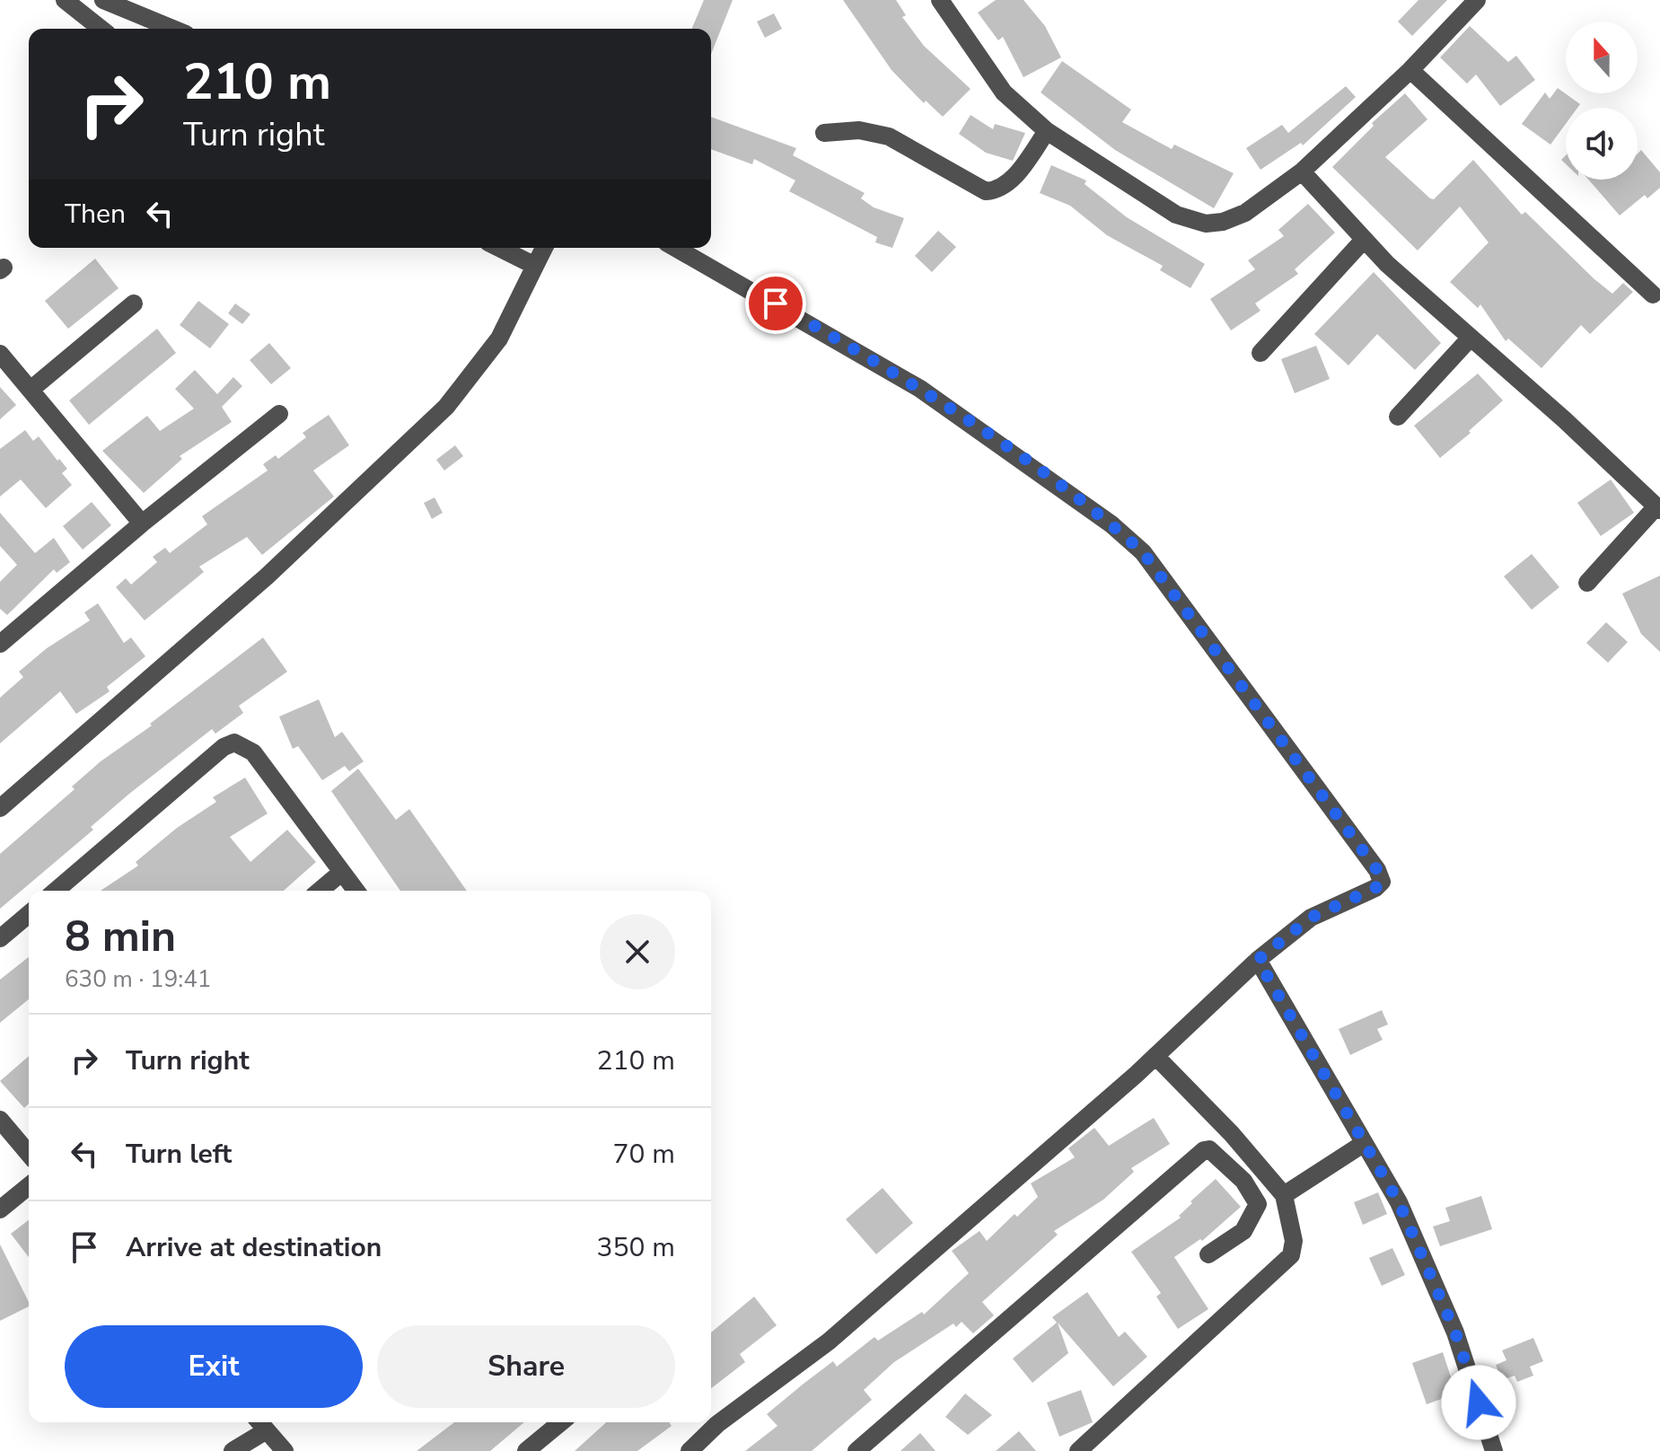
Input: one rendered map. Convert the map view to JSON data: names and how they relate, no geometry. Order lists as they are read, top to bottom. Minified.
{"north":"top","page":{"turn":["210 m","Turn right"],"then":"Then","heading":["8 min","630 m · 19:41"],"list":[{"name":"Turn right","value":"210 m"},{"name":"Turn left","value":"70 m"},{"name":"Arrive at destination","value":"350 m"}],"buttons":["Exit","Share"]}}
